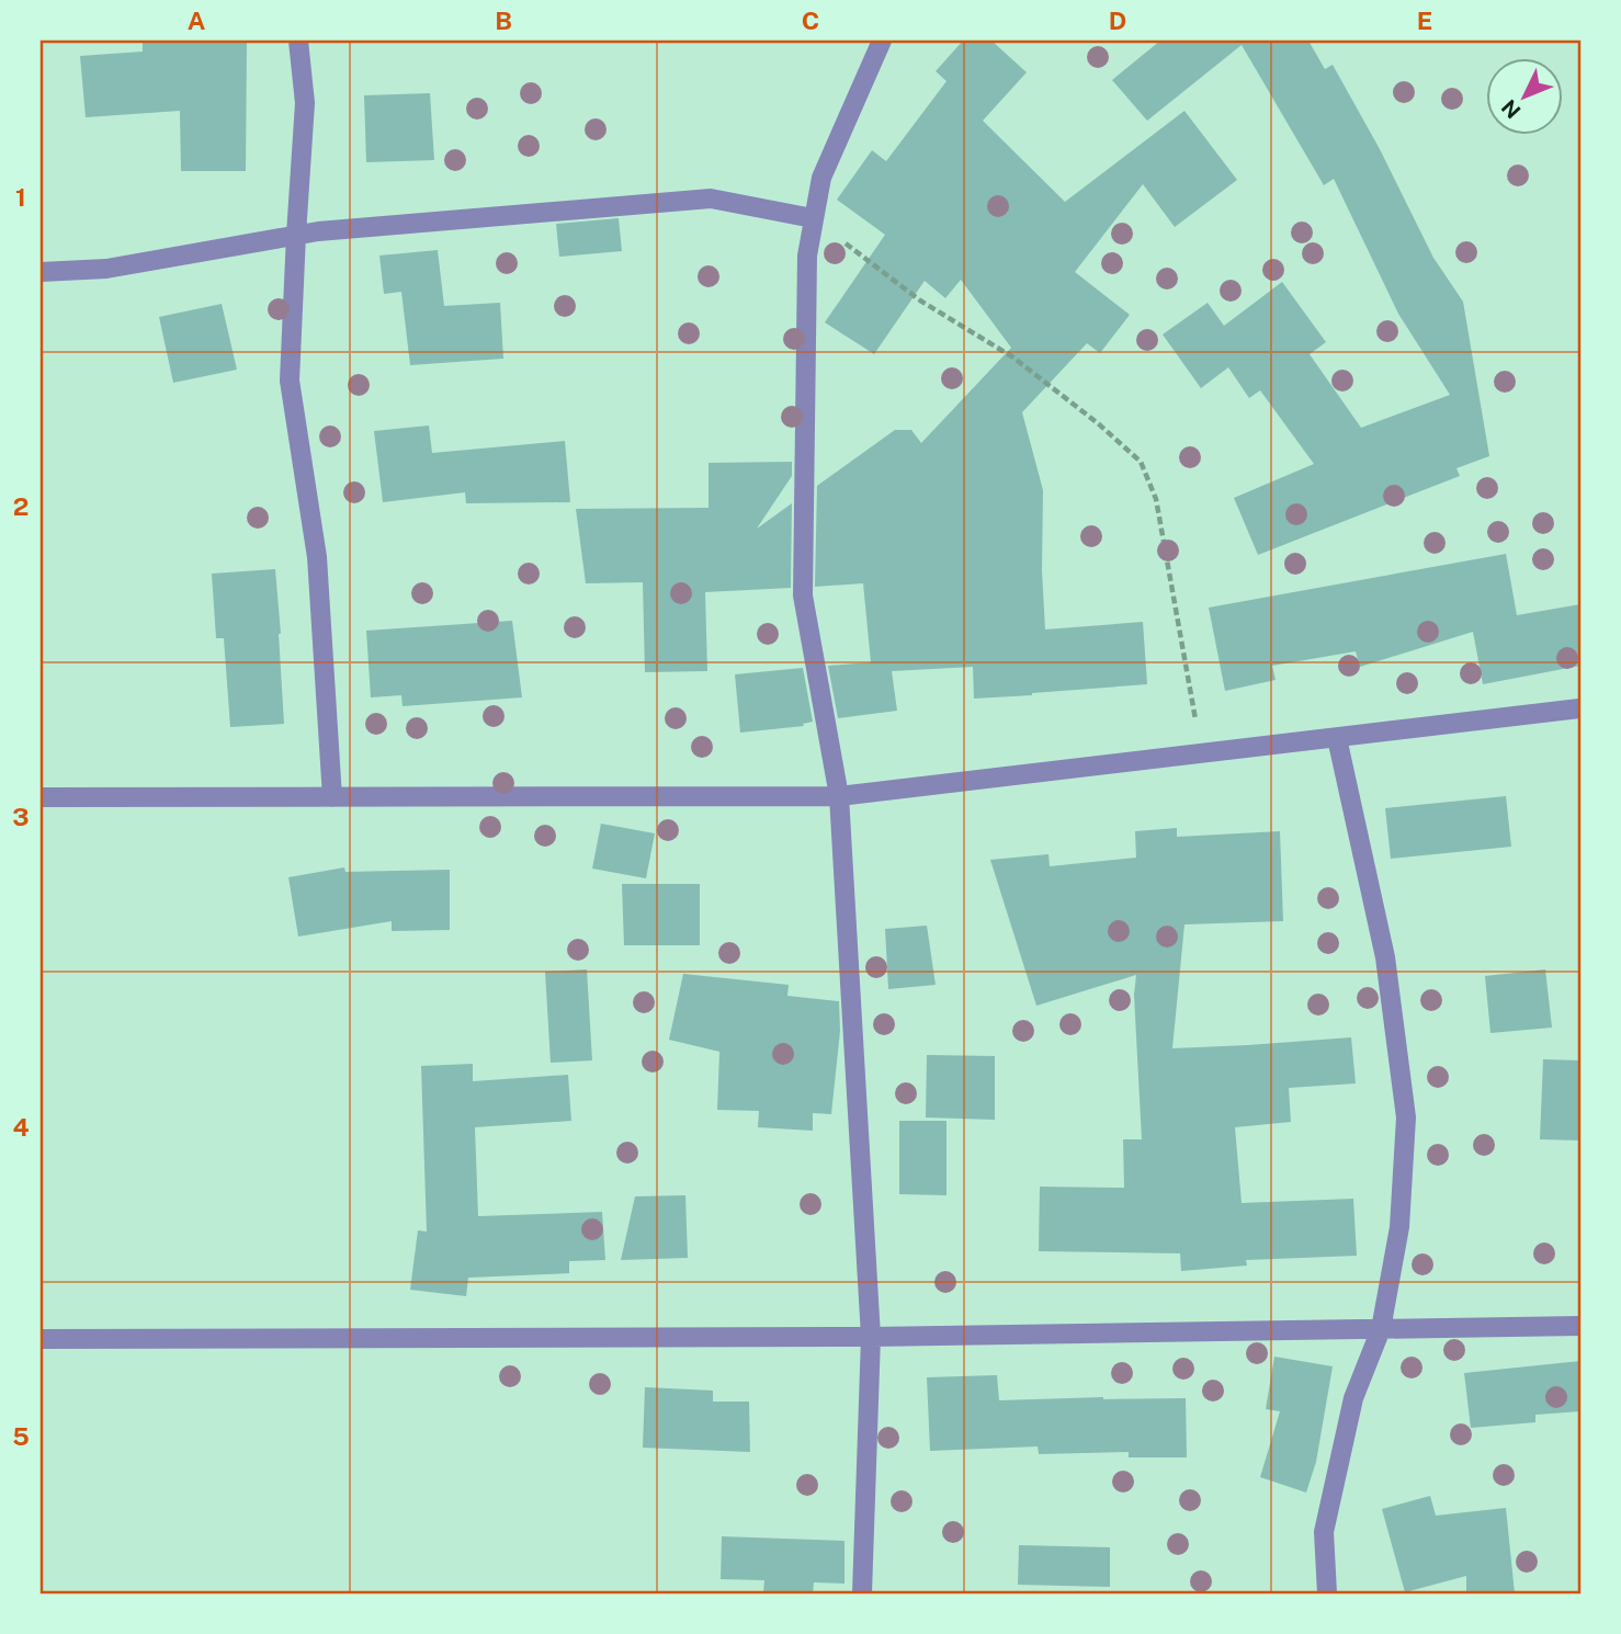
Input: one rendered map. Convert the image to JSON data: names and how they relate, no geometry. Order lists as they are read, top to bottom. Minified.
{"north":"bottom left","grid":{"columns":["A","B","C","D","E"],"rows":["1","2","3","4","5"]}}
